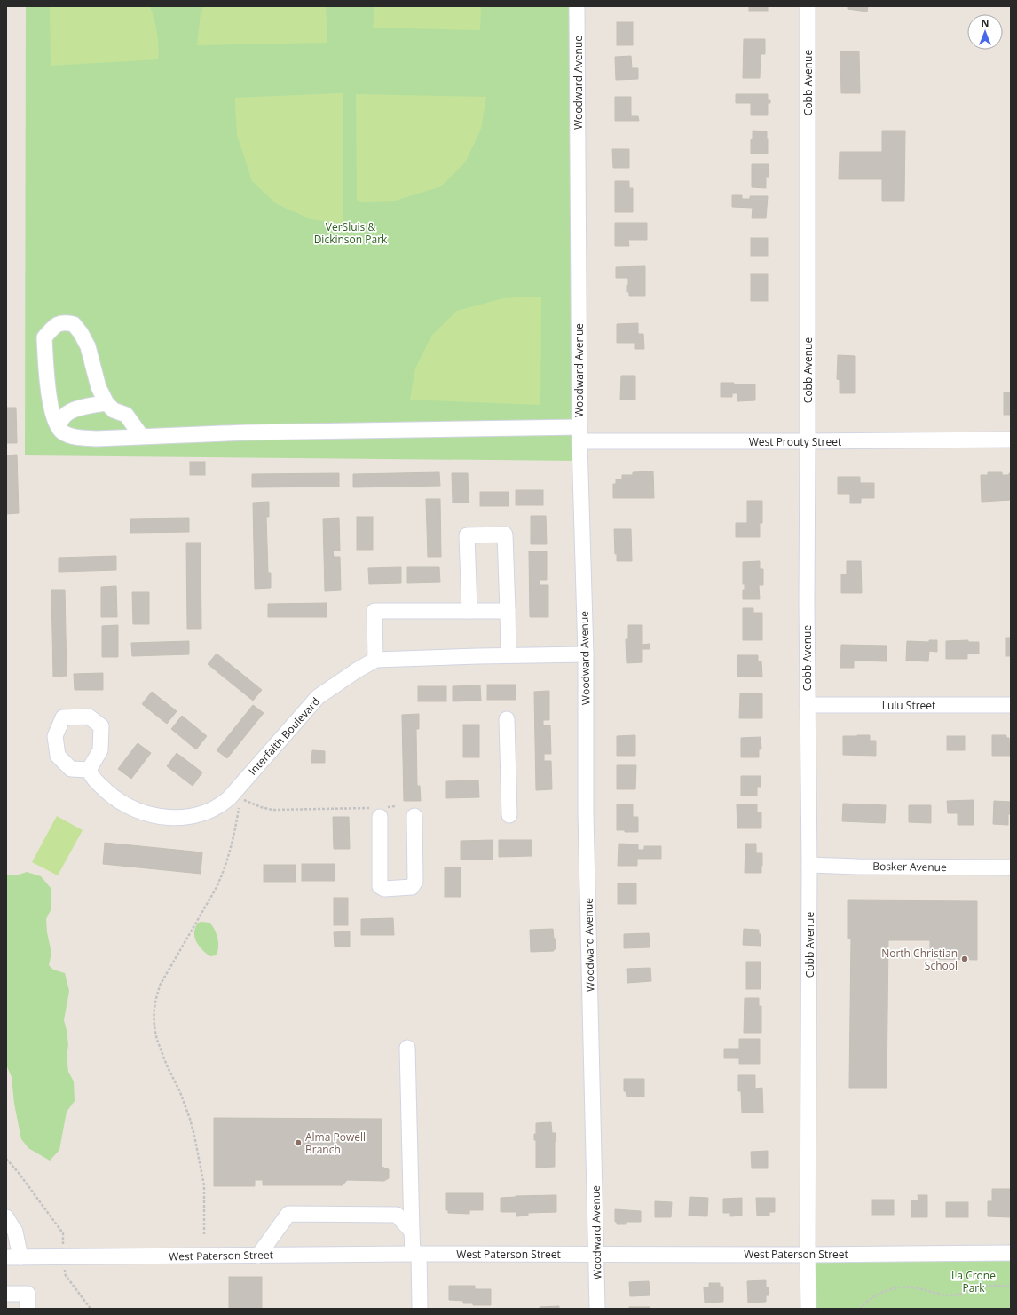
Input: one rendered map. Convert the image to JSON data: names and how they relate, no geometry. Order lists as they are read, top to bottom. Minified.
{"streets":{"street":["Woodward Avenue","Cobb Avenue","West Prouty Street","Lulu Street","Interfaith Boulevard","Bosker Avenue","West Paterson Street"]},"crossings":[["Woodward Avenue","West Prouty Street"],["Woodward Avenue","Interfaith Boulevard"],["Woodward Avenue","West Paterson Street"],["Cobb Avenue","West Prouty Street"],["Cobb Avenue","Lulu Street"],["Cobb Avenue","Bosker Avenue"],["Cobb Avenue","West Paterson Street"]],"parks":["VerSluis & Dickinson Park","La Crone Park"],"places":["North Christian School","Alma Powell Branch"],"north":"top"}
